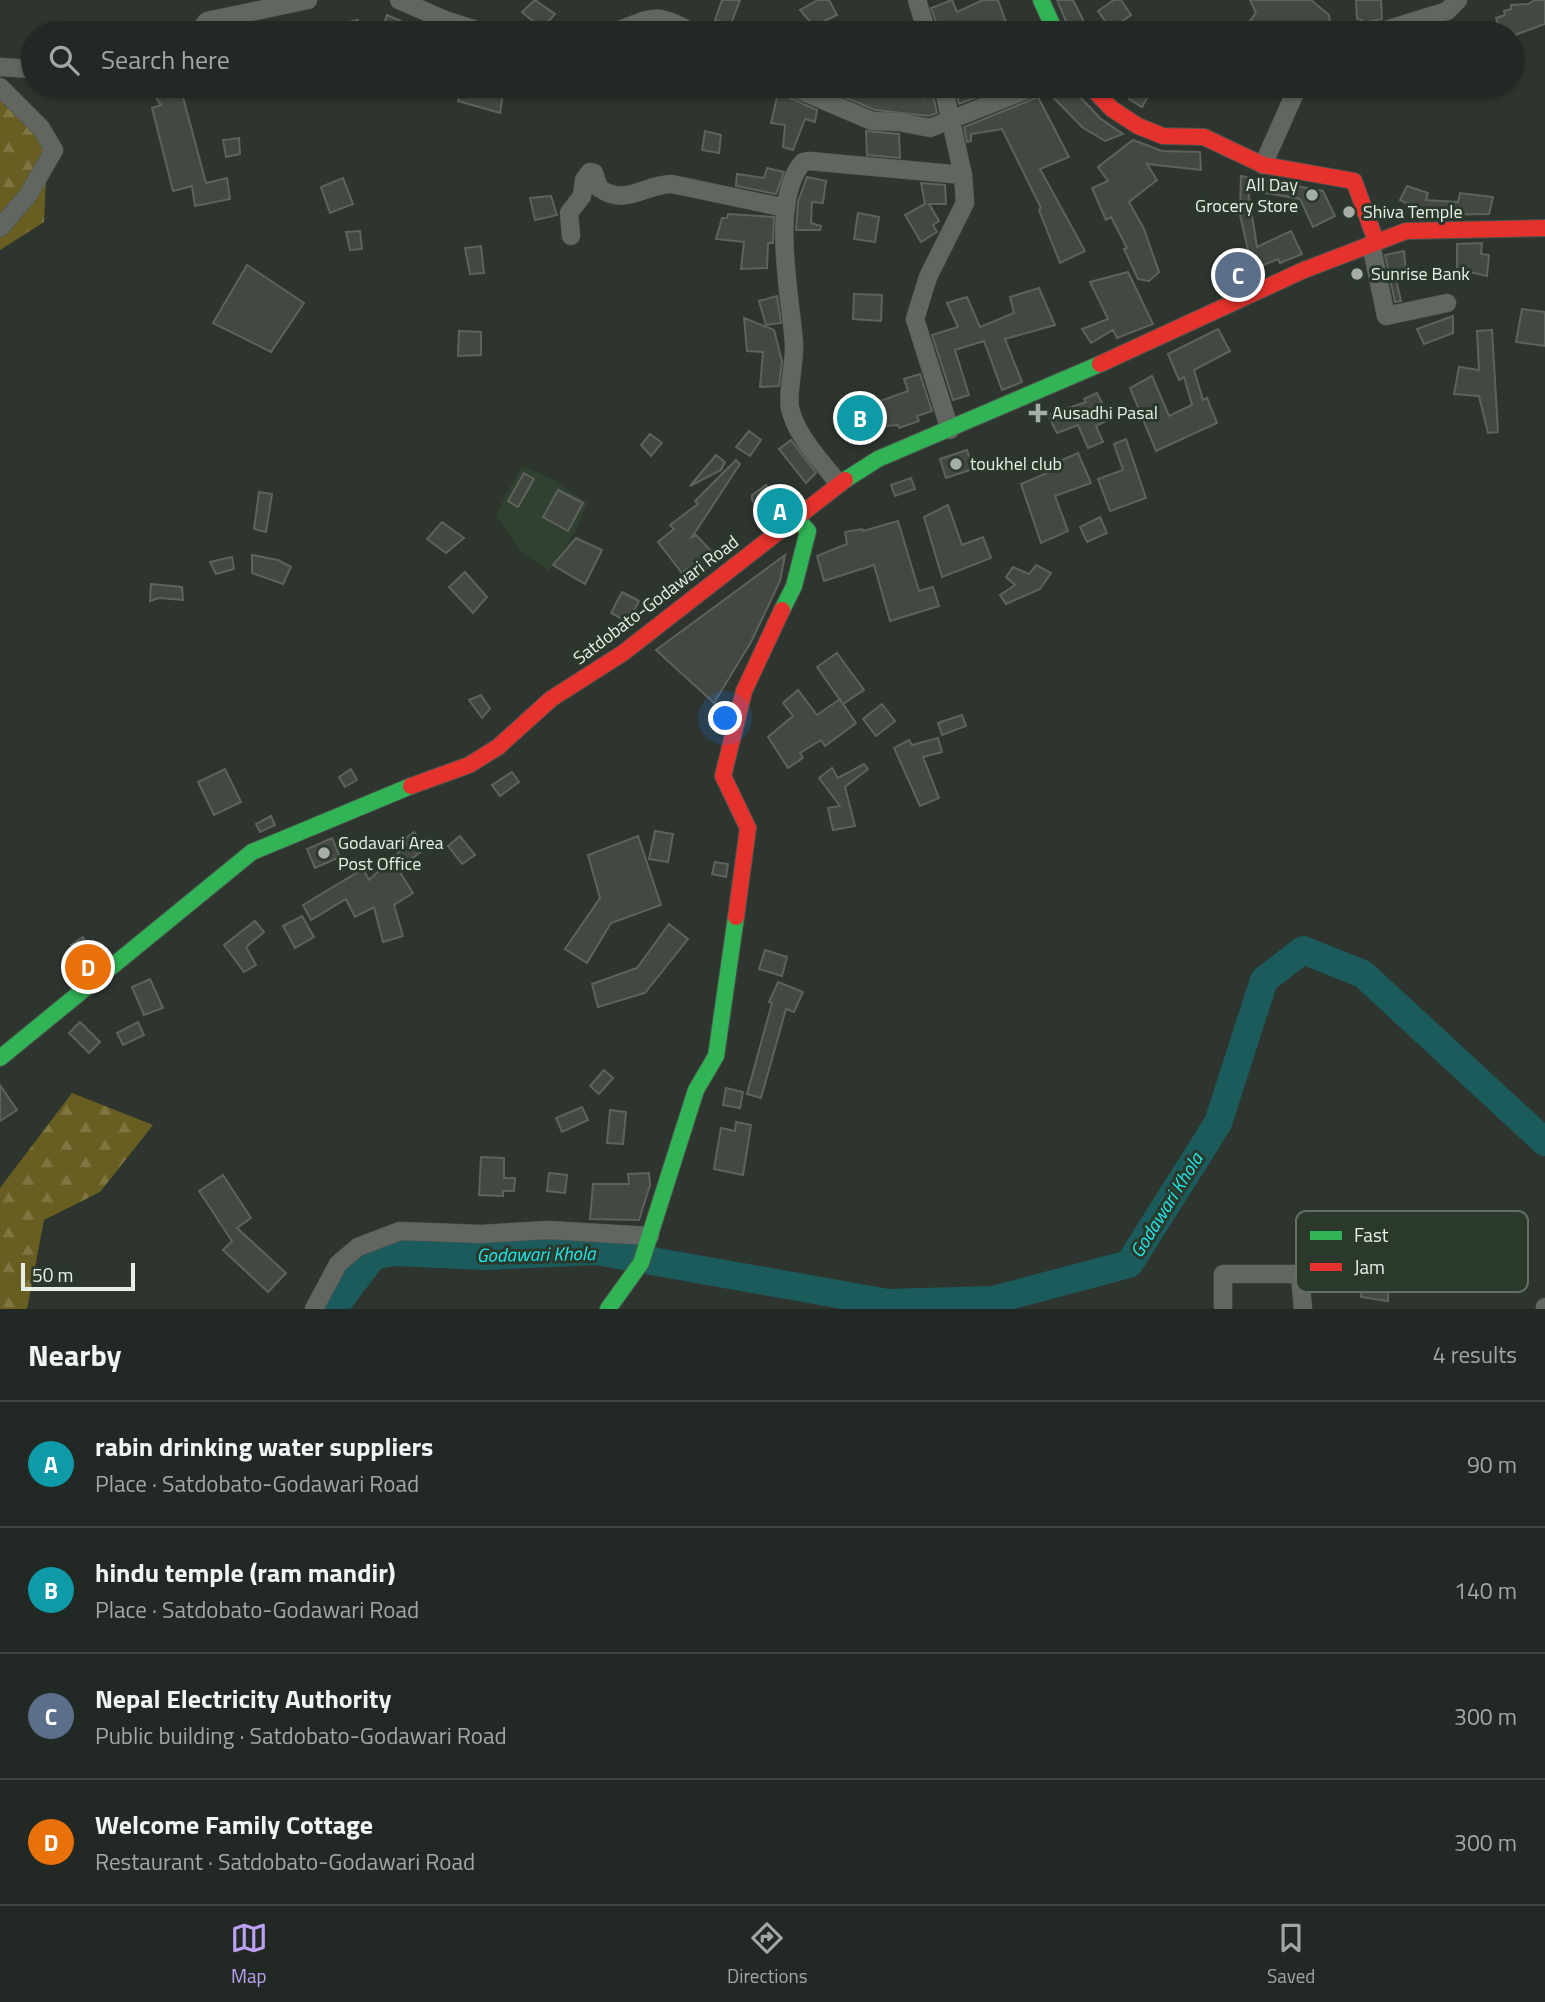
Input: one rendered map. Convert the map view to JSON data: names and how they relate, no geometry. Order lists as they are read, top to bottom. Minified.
{"streets":{"street":["Satdobato-Godawari Road"]},"water":["Godawari Khola"],"places":{"other":["All Day Grocery Store","Shiva Temple","Sunrise Bank","toukhel club","Godavari Area Post Office"],"health":["Ausadhi Pasal"]},"legend":["Fast","Jam"],"scale_bar":"50 m","page":{"search":"Search here","pins":["C","B","A","D"],"scale":"50 m","heading":["Nearby","4 results"],"list":[{"mark":"A","name":"rabin drinking water suppliers","note":"Place · Satdobato-Godawari Road","value":"90 m"},{"mark":"B","name":"hindu temple (ram mandir)","note":"Place · Satdobato-Godawari Road","value":"140 m"},{"mark":"C","name":"Nepal Electricity Authority","note":"Public building · Satdobato-Godawari Road","value":"300 m"},{"mark":"D","name":"Welcome Family Cottage","note":"Restaurant · Satdobato-Godawari Road","value":"300 m"}],"nav":["Map","Directions","Saved"]}}
